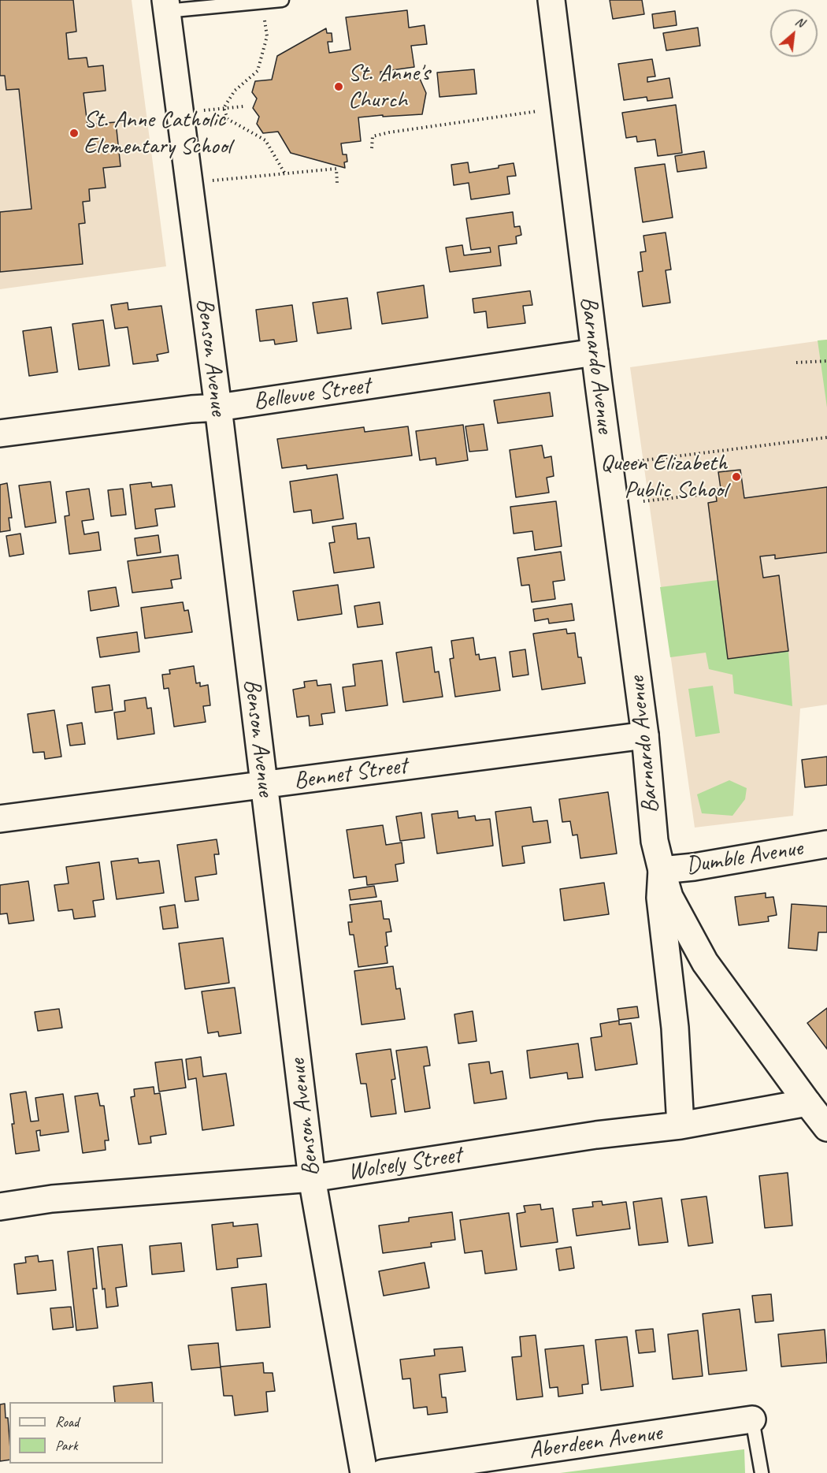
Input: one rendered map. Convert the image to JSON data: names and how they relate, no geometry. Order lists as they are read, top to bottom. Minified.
{"streets":{"street":["Benson Avenue","Barnardo Avenue","Bellevue Street","Bennet Street","Dumble Avenue","Wolsely Street","Aberdeen Avenue"]},"crossings":[["Benson Avenue","Bellevue Street"],["Benson Avenue","Bennet Street"],["Benson Avenue","Wolsely Street"],["Barnardo Avenue","Bellevue Street"],["Barnardo Avenue","Bennet Street"],["Barnardo Avenue","Dumble Avenue"],["Barnardo Avenue","Wolsely Street"]],"places":["St. Anne's Church","St. Anne Catholic Elementary School","Queen Elizabeth Public School"],"legend":["Road","Park"],"north":"top right"}
